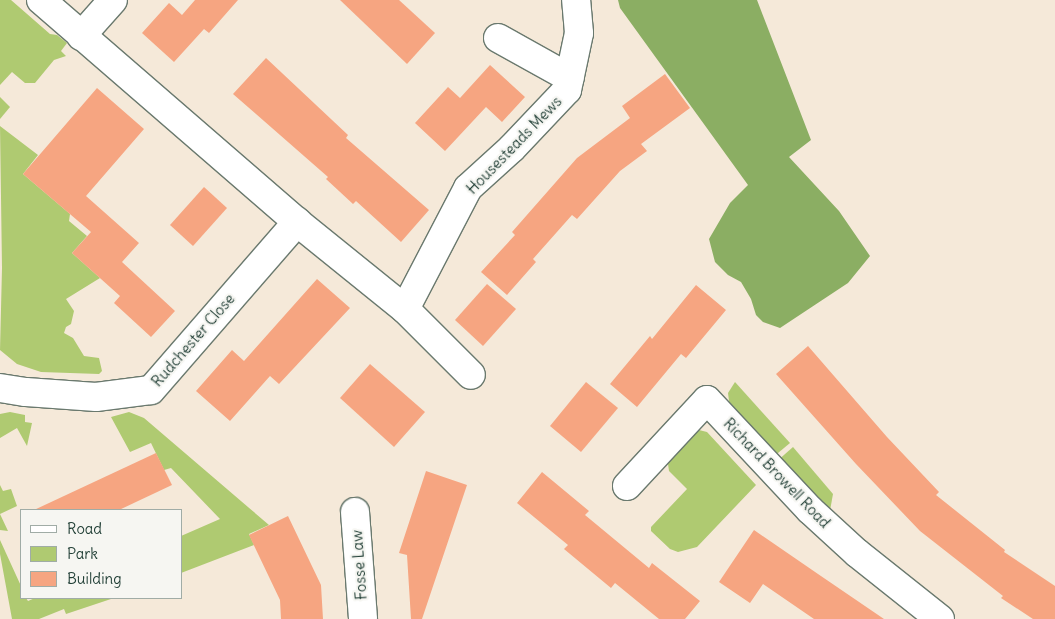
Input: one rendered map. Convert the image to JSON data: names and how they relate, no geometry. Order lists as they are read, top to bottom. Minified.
{"streets":{"street":["Housesteads Mews","Rudchester Close","Richard Browell Road","Fosse Law"]},"legend":["Road","Park","Building"]}
